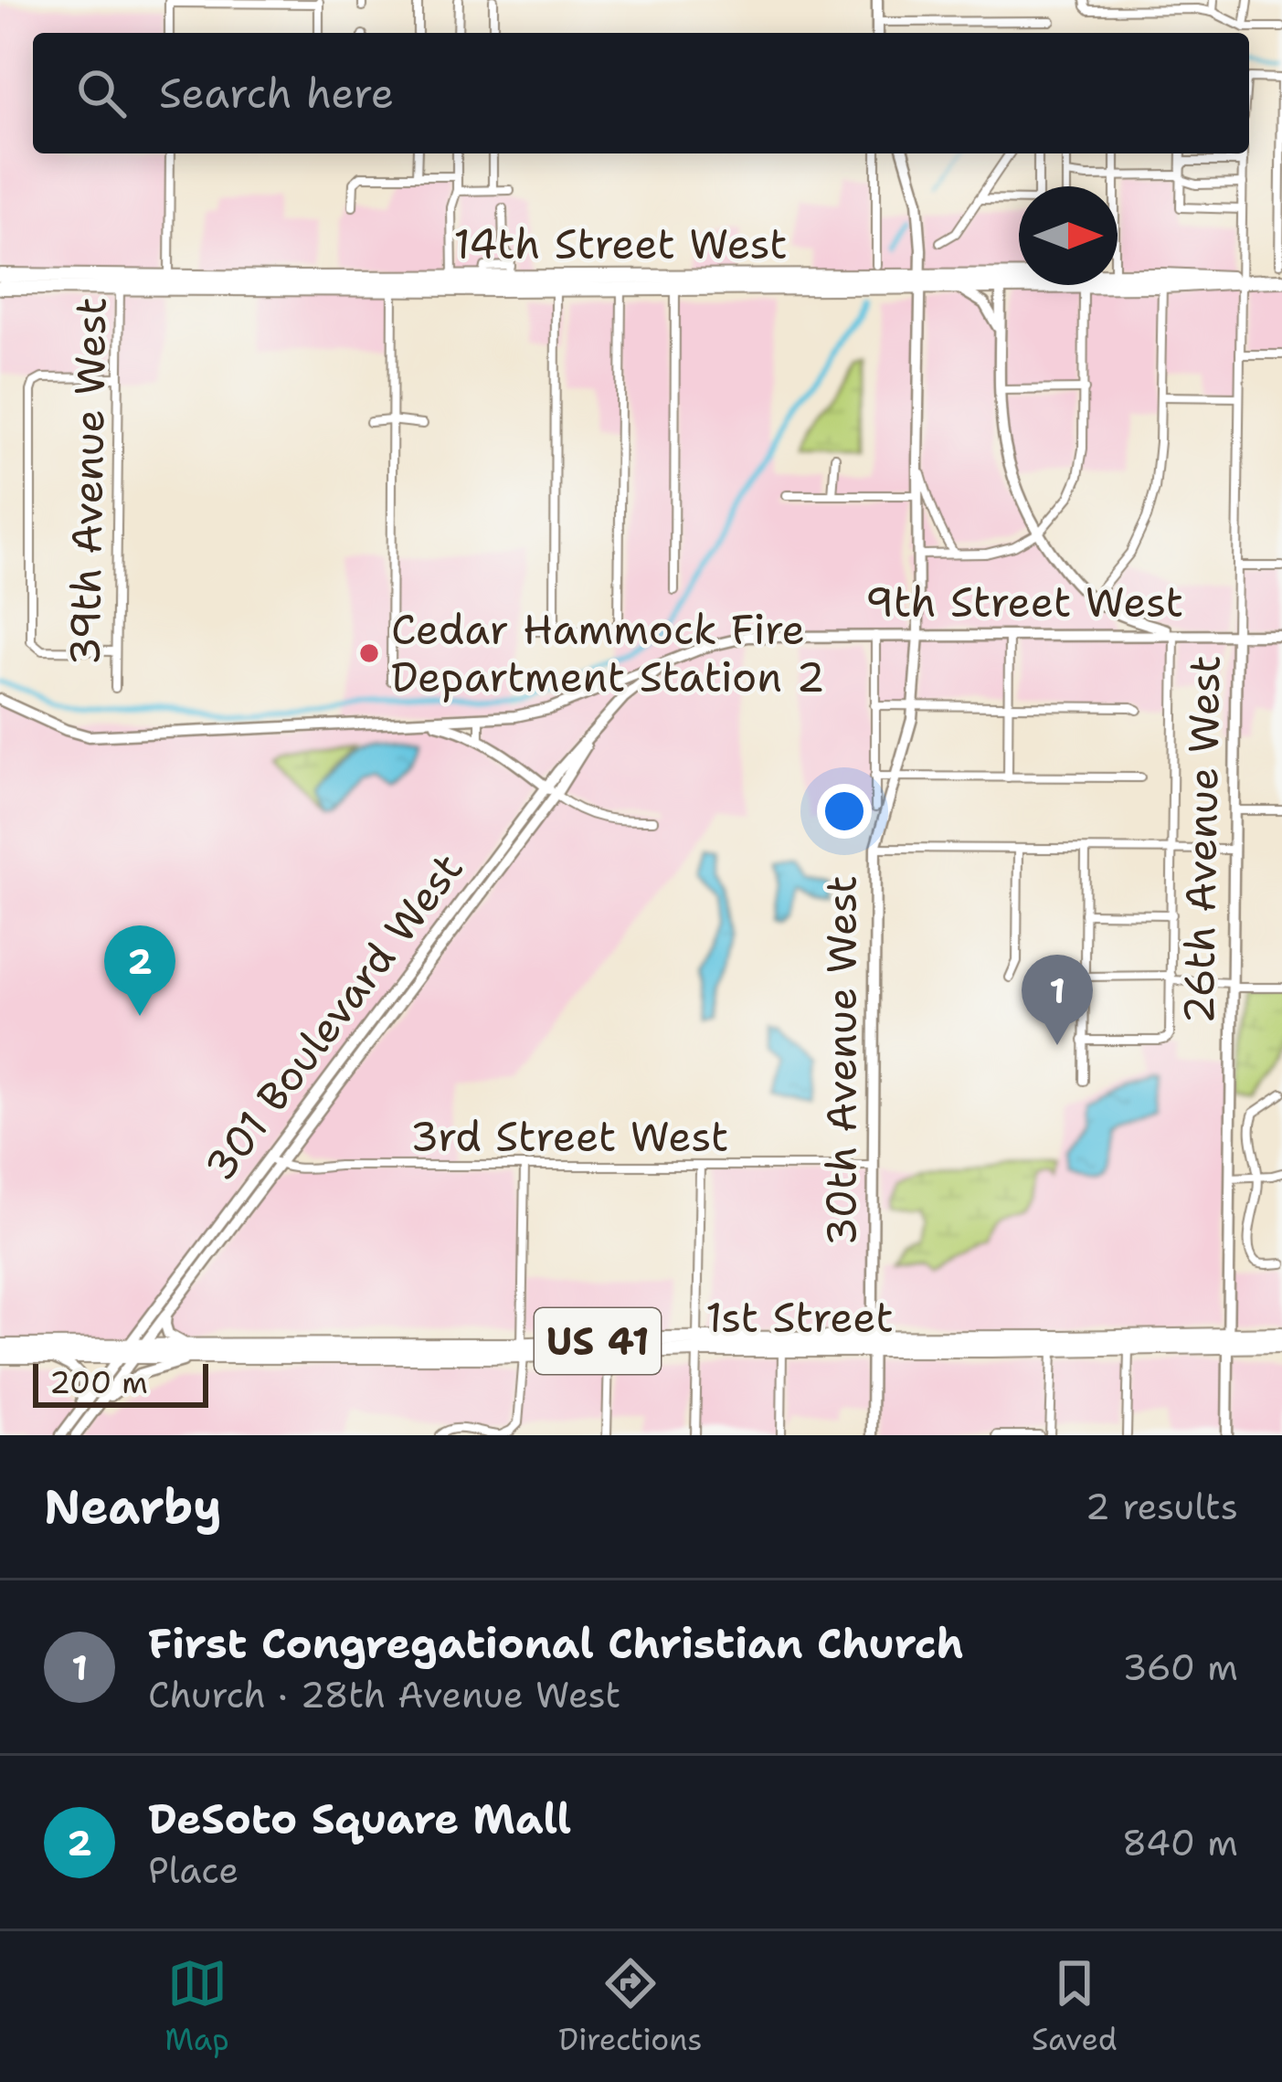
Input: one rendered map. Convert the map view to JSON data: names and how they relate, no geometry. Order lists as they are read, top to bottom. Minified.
{"streets":{"main road":["14th Street West","9th Street West","26th Avenue West","301 Boulevard West","30th Avenue West","1st Street","US 41"],"street":["39th Avenue West","3rd Street West"]},"crossings":[["14th Street West","39th Avenue West"],["14th Street West","26th Avenue West"],["14th Street West","30th Avenue West"],["9th Street West","26th Avenue West"],["9th Street West","301 Boulevard West"],["9th Street West","30th Avenue West"],["26th Avenue West","1st Street"],["301 Boulevard West","3rd Street West"],["301 Boulevard West","1st Street"],["301 Boulevard West","US 41"],["30th Avenue West","3rd Street West"],["30th Avenue West","1st Street"],["1st Street","US 41"]],"places":["Cedar Hammock Fire Department Station 2"],"scale_bar":"200 m","north":"right","page":{"search":"Search here","pins":["2","1"],"scale":"200 m","heading":["Nearby","2 results"],"list":[{"mark":"1","name":"First Congregational Christian Church","note":"Church · 28th Avenue West","value":"360 m"},{"mark":"2","name":"DeSoto Square Mall","note":"Place","value":"840 m"}],"nav":["Map","Directions","Saved"]}}
